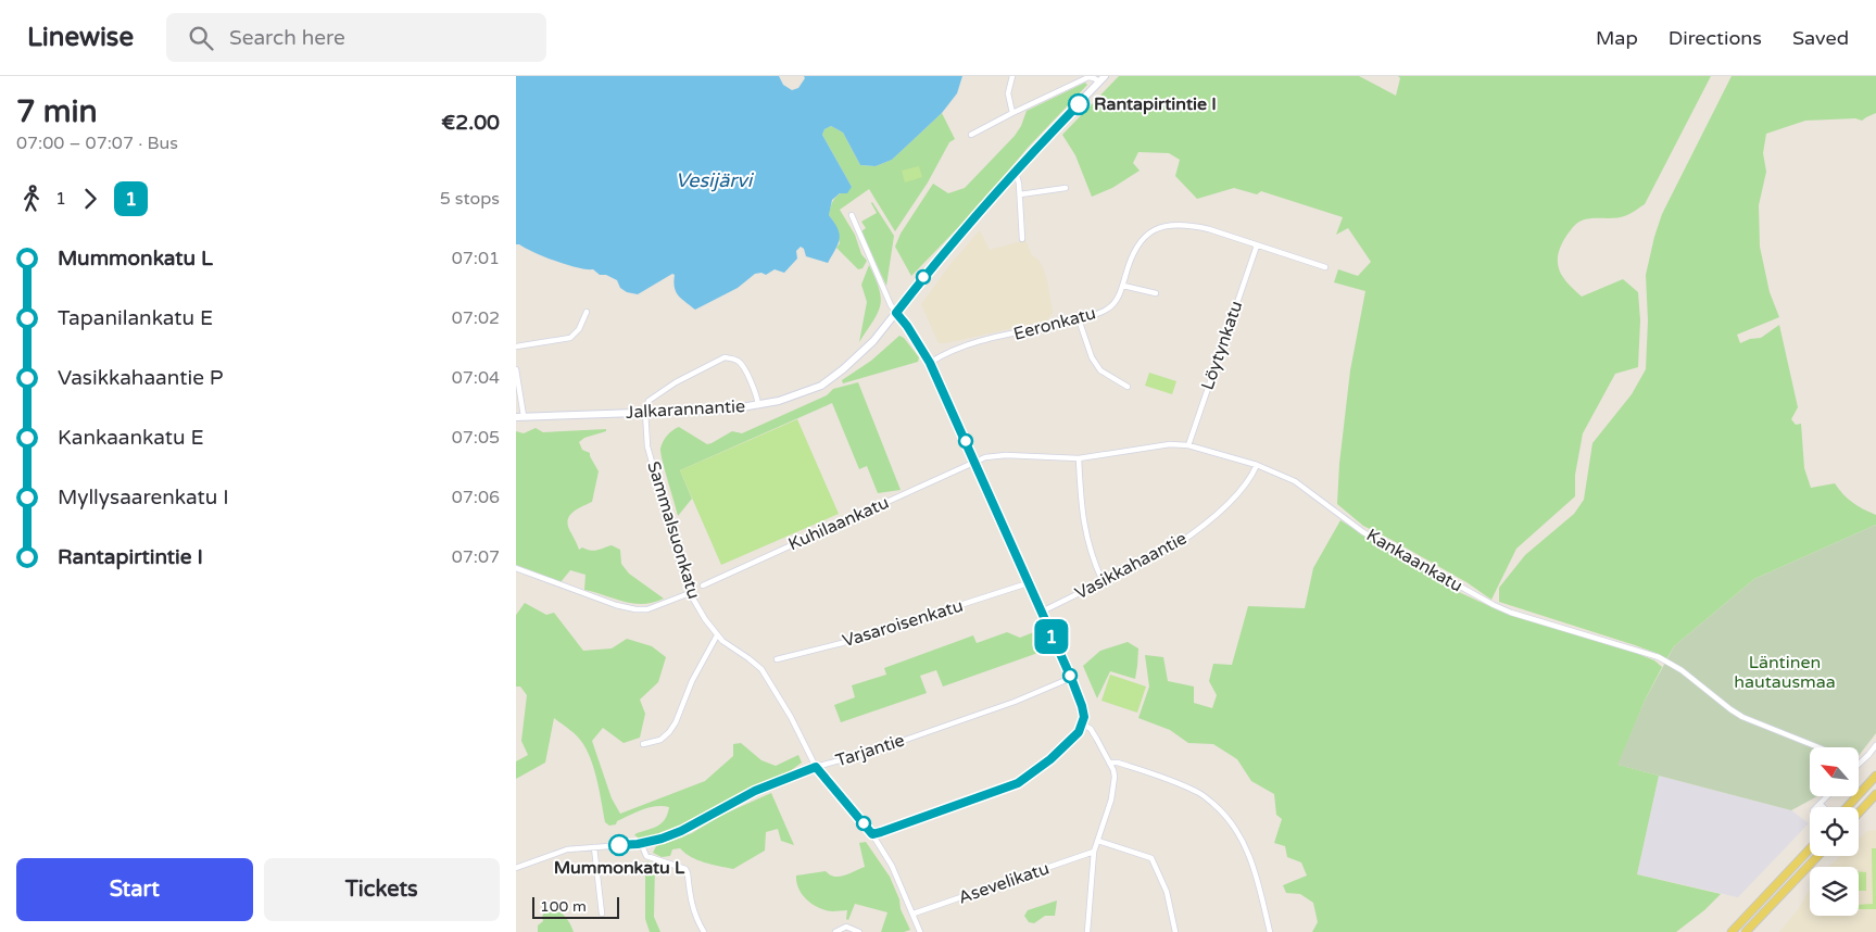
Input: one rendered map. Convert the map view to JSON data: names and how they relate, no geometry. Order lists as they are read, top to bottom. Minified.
{"streets":{"main road":["Jalkarannantie"],"street":["Eeronkatu","Löytynkatu","Kuhilaankatu","Sammalsuonkatu","Kankaankatu","Vasikkahaantie","Vasaroisenkatu","Tarjantie","Asevelikatu"]},"crossings":[["Eeronkatu","Löytynkatu"],["Löytynkatu","Kankaankatu"],["Jalkarannantie","Sammalsuonkatu"],["Kuhilaankatu","Kankaankatu"],["Sammalsuonkatu","Tarjantie"],["Sammalsuonkatu","Asevelikatu"],["Kankaankatu","Vasikkahaantie"]],"water":["Vesijärvi"],"parks":["Läntinen hautausmaa"],"places":["Rantapirtintie I","Mummonkatu L"],"lines":["bus line 1"],"scale_bar":"100 m","north":"top left","page":{"header":"Linewise","search":"Search here","nav":["Map","Directions","Saved"],"heading":["7 min","07:00 – 07:07 · Bus","€2.00"],"on_map":"1","legs":["1","1","5 stops"],"list":[{"name":"Mummonkatu L","value":"07:01"},{"name":"Tapanilankatu E","value":"07:02"},{"name":"Vasikkahaantie P","value":"07:04"},{"name":"Kankaankatu E","value":"07:05"},{"name":"Myllysaarenkatu I","value":"07:06"},{"name":"Rantapirtintie I","value":"07:07"}],"buttons":["Start","Tickets"],"scale":"100 m"}}
